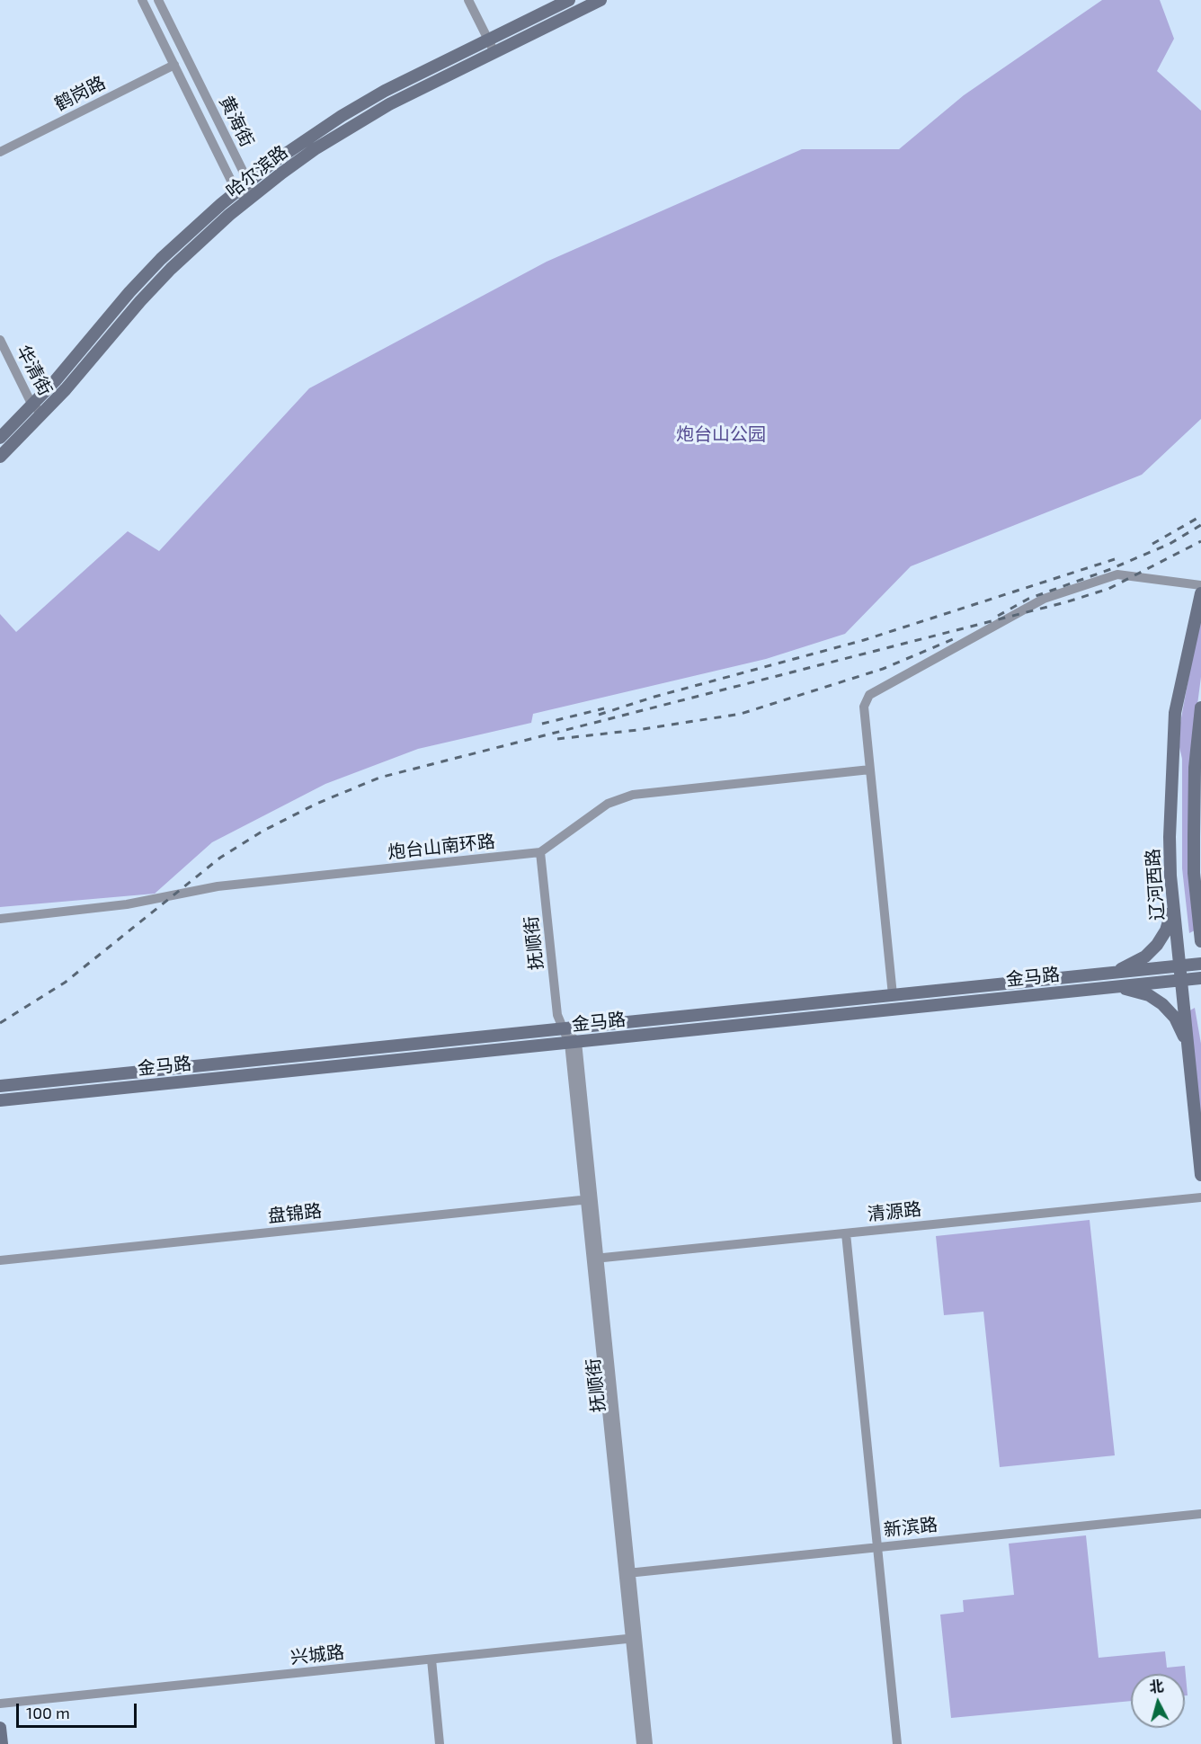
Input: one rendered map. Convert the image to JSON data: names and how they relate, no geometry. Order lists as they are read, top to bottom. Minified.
{"streets":{"main road":["哈尔滨路","辽河西路","金马路"],"street":["鹤岗路","黄海街","华清街","炮台山南环路","抚顺街","清源路","盘锦路","新滨路","兴城路"]},"crossings":[["鹤岗路","黄海街"],["黄海街","哈尔滨路"],["哈尔滨路","华清街"],["炮台山南环路","抚顺街"],["辽河西路","金马路"],["抚顺街","金马路"],["抚顺街","清源路"],["抚顺街","盘锦路"],["抚顺街","新滨路"],["抚顺街","兴城路"]],"parks":["炮台山公园"],"scale_bar":"100 m","north":"top"}
